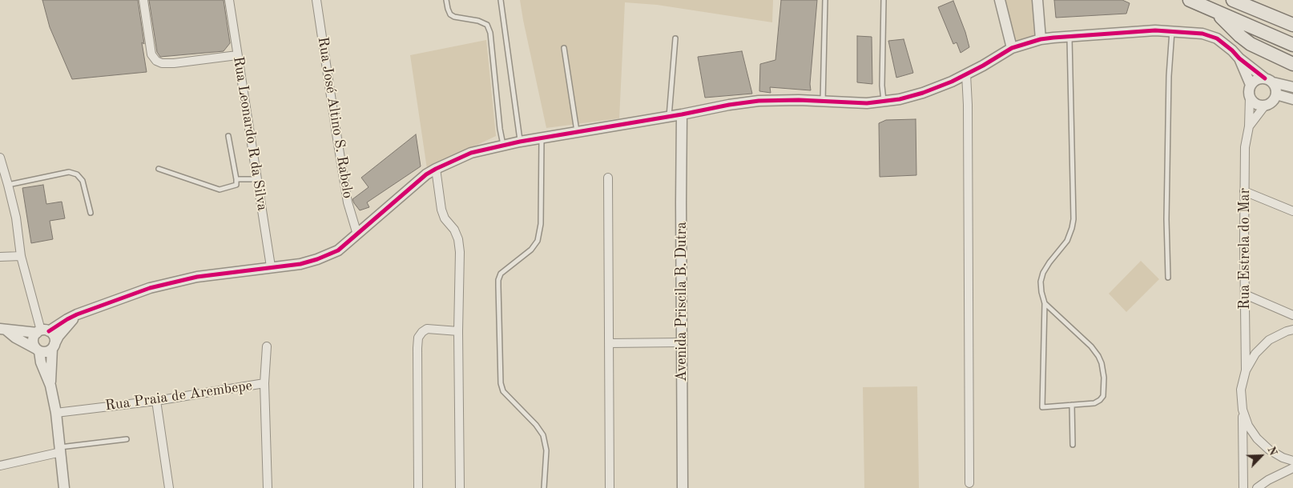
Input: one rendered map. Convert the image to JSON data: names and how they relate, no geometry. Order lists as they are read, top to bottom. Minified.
{"streets":{"street":["Rua José Altino S. Rabelo","Rua Leonardo R da Silva","Rua Estrela do Mar","Avenida Priscila B. Dutra","Rua Praia de Arembepe"]},"north":"top right"}
